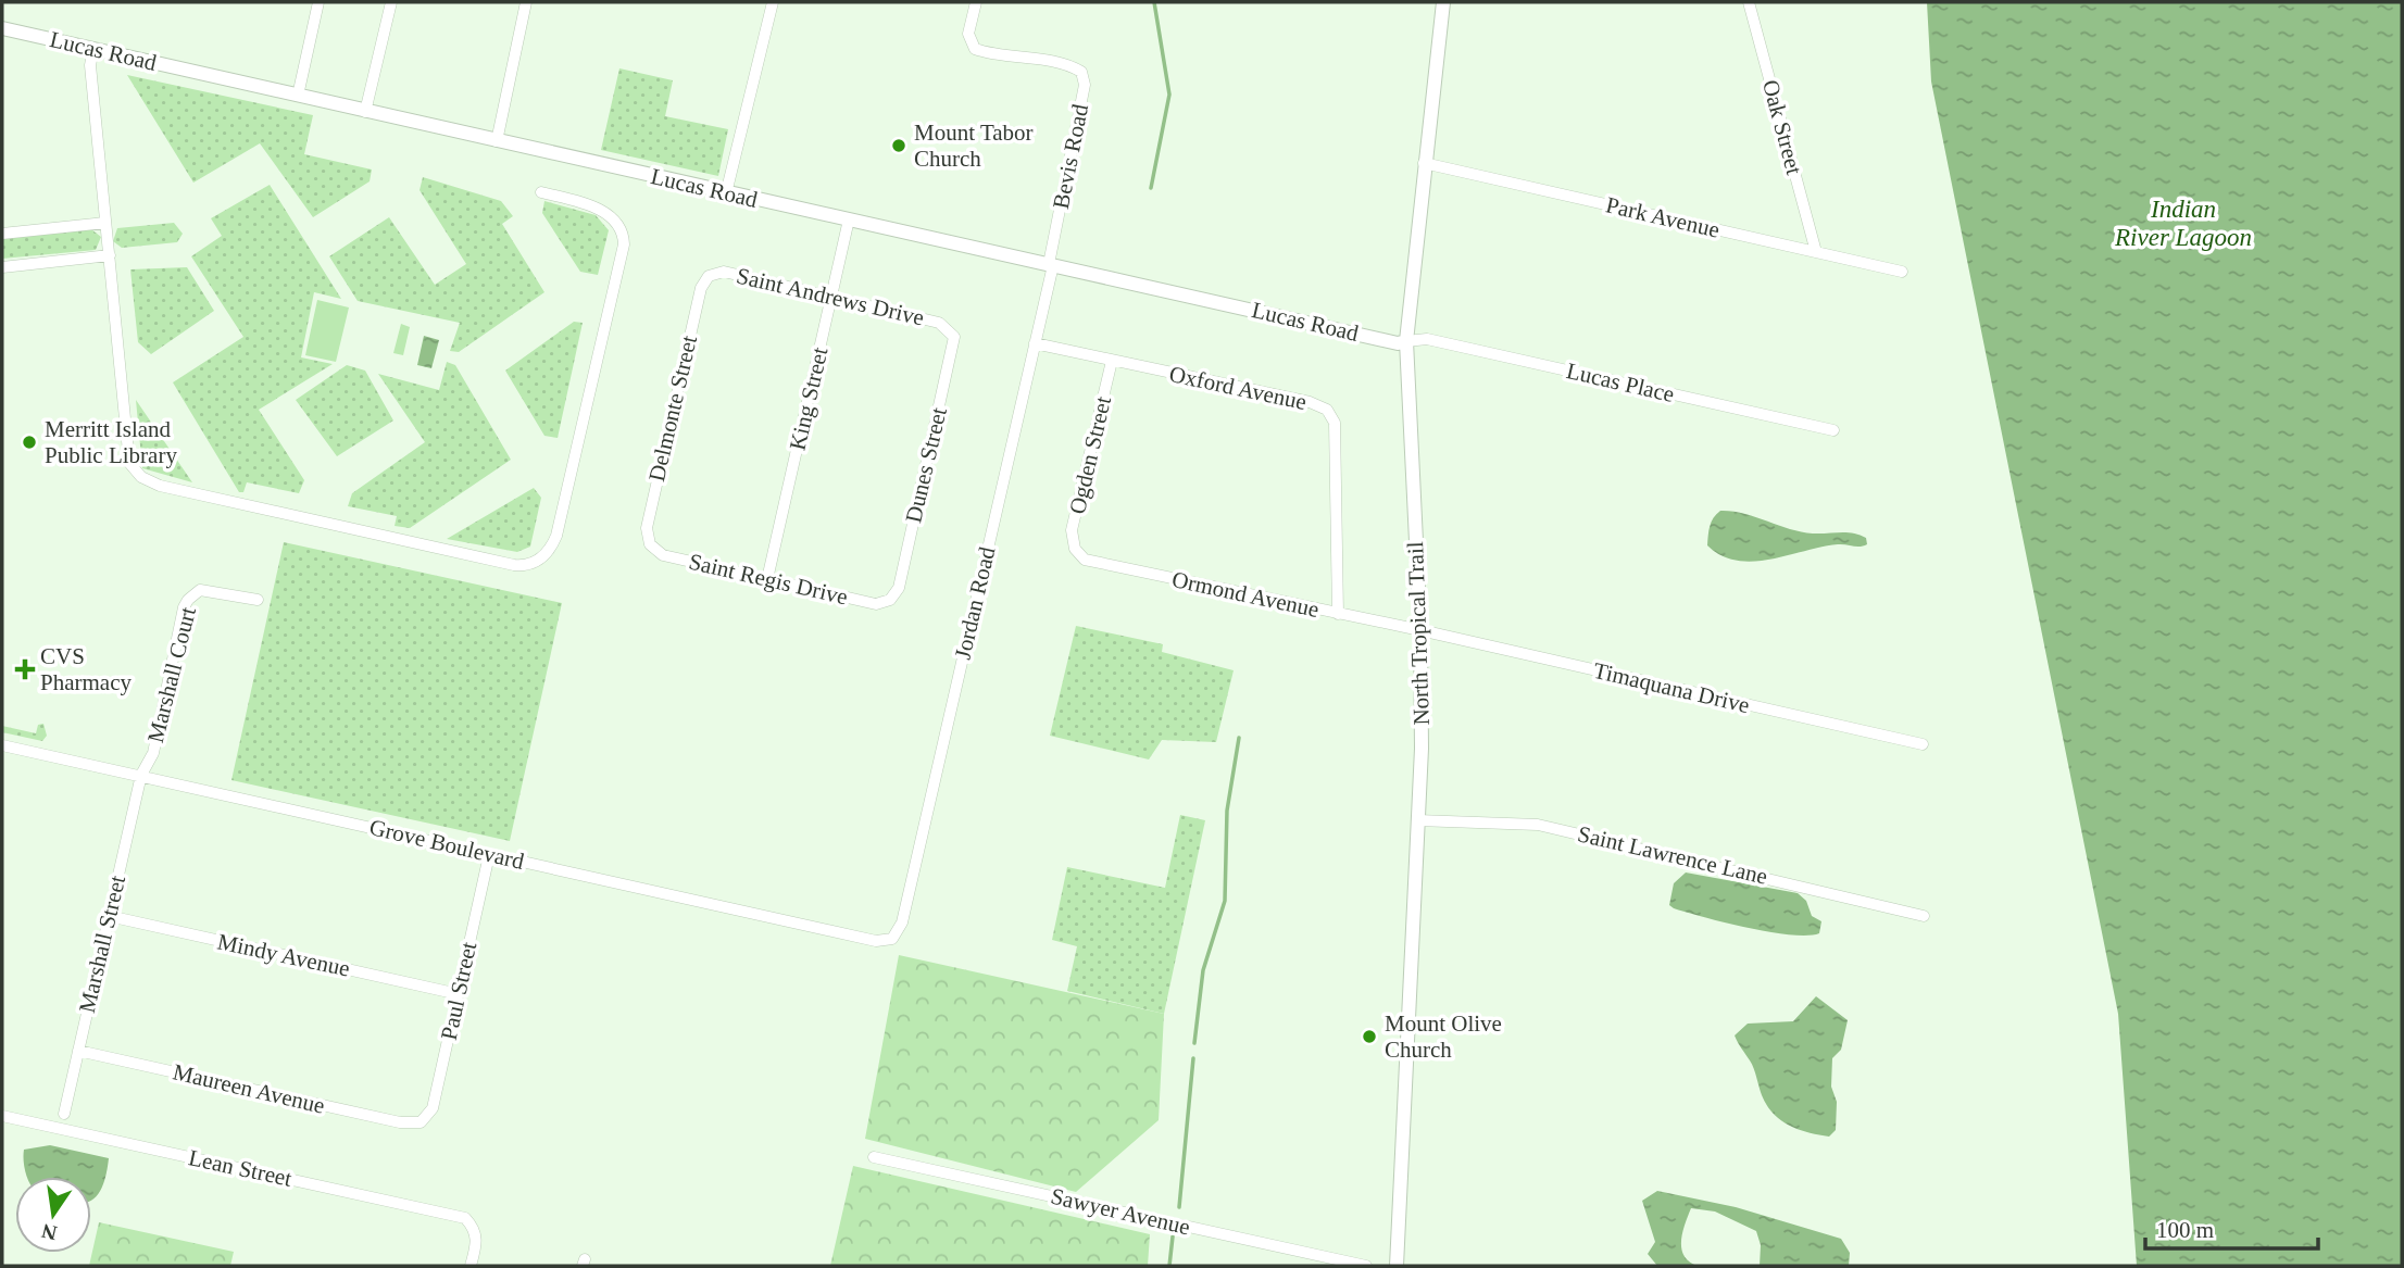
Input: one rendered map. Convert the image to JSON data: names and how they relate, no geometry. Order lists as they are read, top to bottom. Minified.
{"streets":{"street":["Lucas Road","Oak Street","Bevis Road","Park Avenue","Saint Andrews Drive","Lucas Place","Oxford Avenue","King Street","Delmonte Street","Ogden Street","Dunes Street","Saint Regis Drive","Ormond Avenue","Jordan Road","North Tropical Trail","Marshall Court","Timaquana Drive","Grove Boulevard","Saint Lawrence Lane","Marshall Street","Mindy Avenue","Paul Street","Maureen Avenue","Lean Street","Sawyer Avenue"]},"crossings":[["Lucas Road","Bevis Road"],["Lucas Road","Lucas Place"],["Lucas Road","King Street"],["Lucas Road","Jordan Road"],["Lucas Road","North Tropical Trail"],["Oak Street","Park Avenue"],["Bevis Road","Jordan Road"],["Park Avenue","North Tropical Trail"],["Saint Andrews Drive","King Street"],["Saint Andrews Drive","Delmonte Street"],["Saint Andrews Drive","Dunes Street"],["Lucas Place","North Tropical Trail"],["Oxford Avenue","Ogden Street"],["Oxford Avenue","Ormond Avenue"],["Oxford Avenue","Jordan Road"],["King Street","Saint Regis Drive"],["Delmonte Street","Saint Regis Drive"],["Ogden Street","Ormond Avenue"],["Dunes Street","Saint Regis Drive"],["Ormond Avenue","North Tropical Trail"],["Ormond Avenue","Timaquana Drive"],["Jordan Road","Grove Boulevard"],["North Tropical Trail","Timaquana Drive"],["North Tropical Trail","Saint Lawrence Lane"],["Marshall Court","Grove Boulevard"],["Marshall Court","Marshall Street"],["Grove Boulevard","Marshall Street"],["Grove Boulevard","Paul Street"],["Marshall Street","Mindy Avenue"],["Marshall Street","Maureen Avenue"],["Mindy Avenue","Paul Street"],["Paul Street","Maureen Avenue"]],"water":["Indian River Lagoon"],"places":{"other":["Mount Tabor Church","Merritt Island Public Library","Mount Olive Church"],"health":["CVS Pharmacy"]},"scale_bar":"100 m","north":"bottom"}
